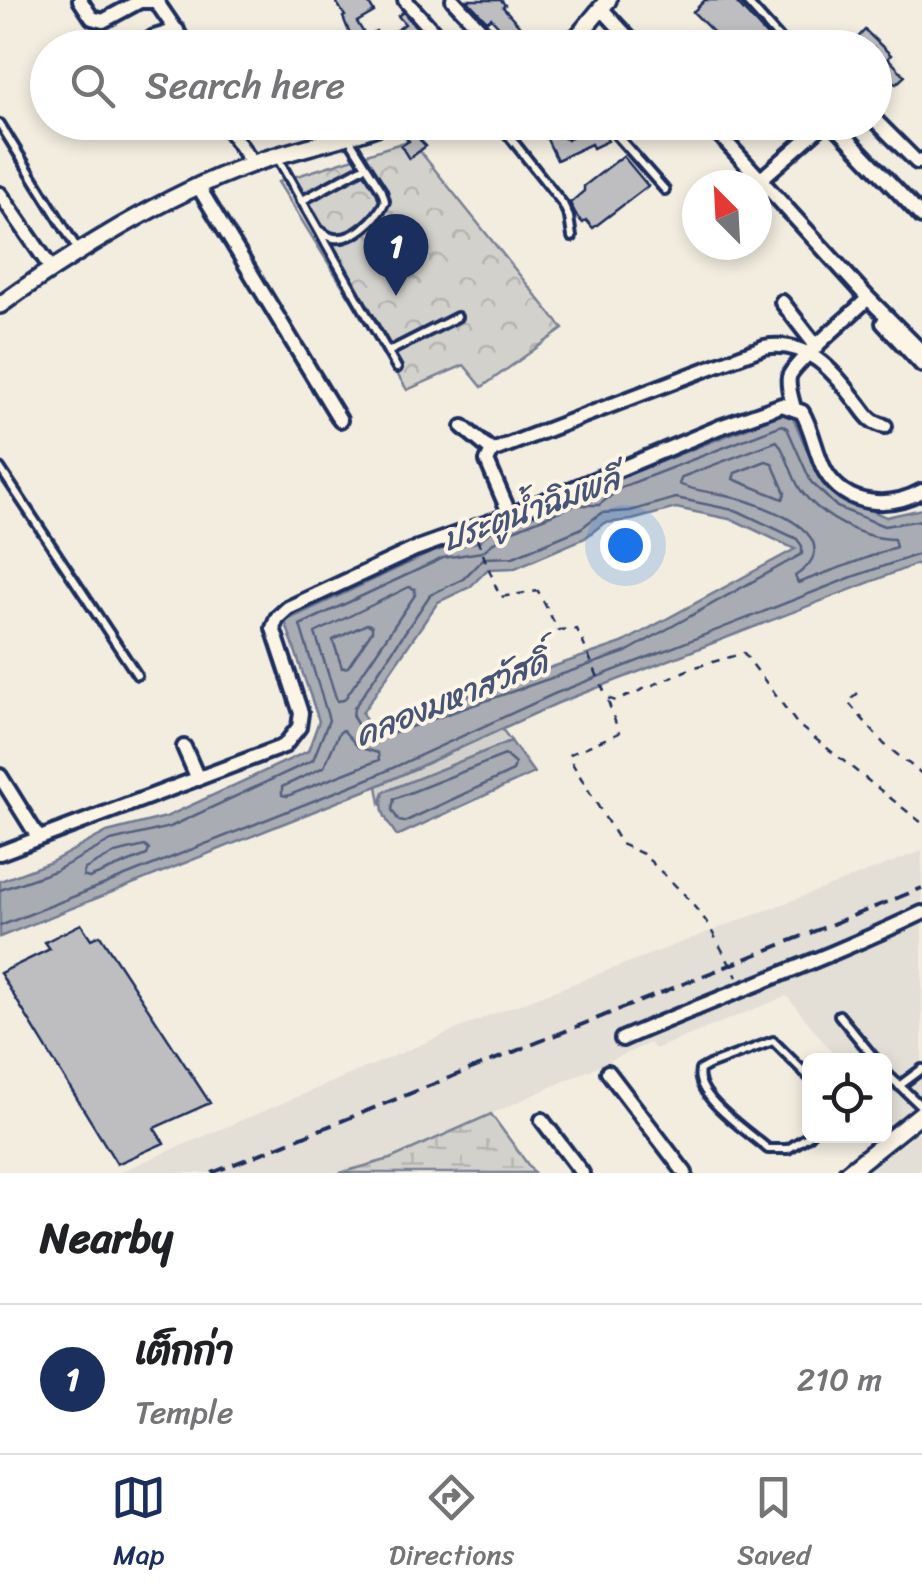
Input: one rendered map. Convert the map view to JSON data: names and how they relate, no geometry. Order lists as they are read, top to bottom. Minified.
{"water":["ประตูน้ำฉิมพลี","คลองมหาสวัสดิ์"],"north":"top left","page":{"search":"Search here","pins":"1","heading":"Nearby","list":[{"mark":"1","name":"เต็กก่า","note":"Temple","value":"210 m"}],"nav":["Map","Directions","Saved"]}}
